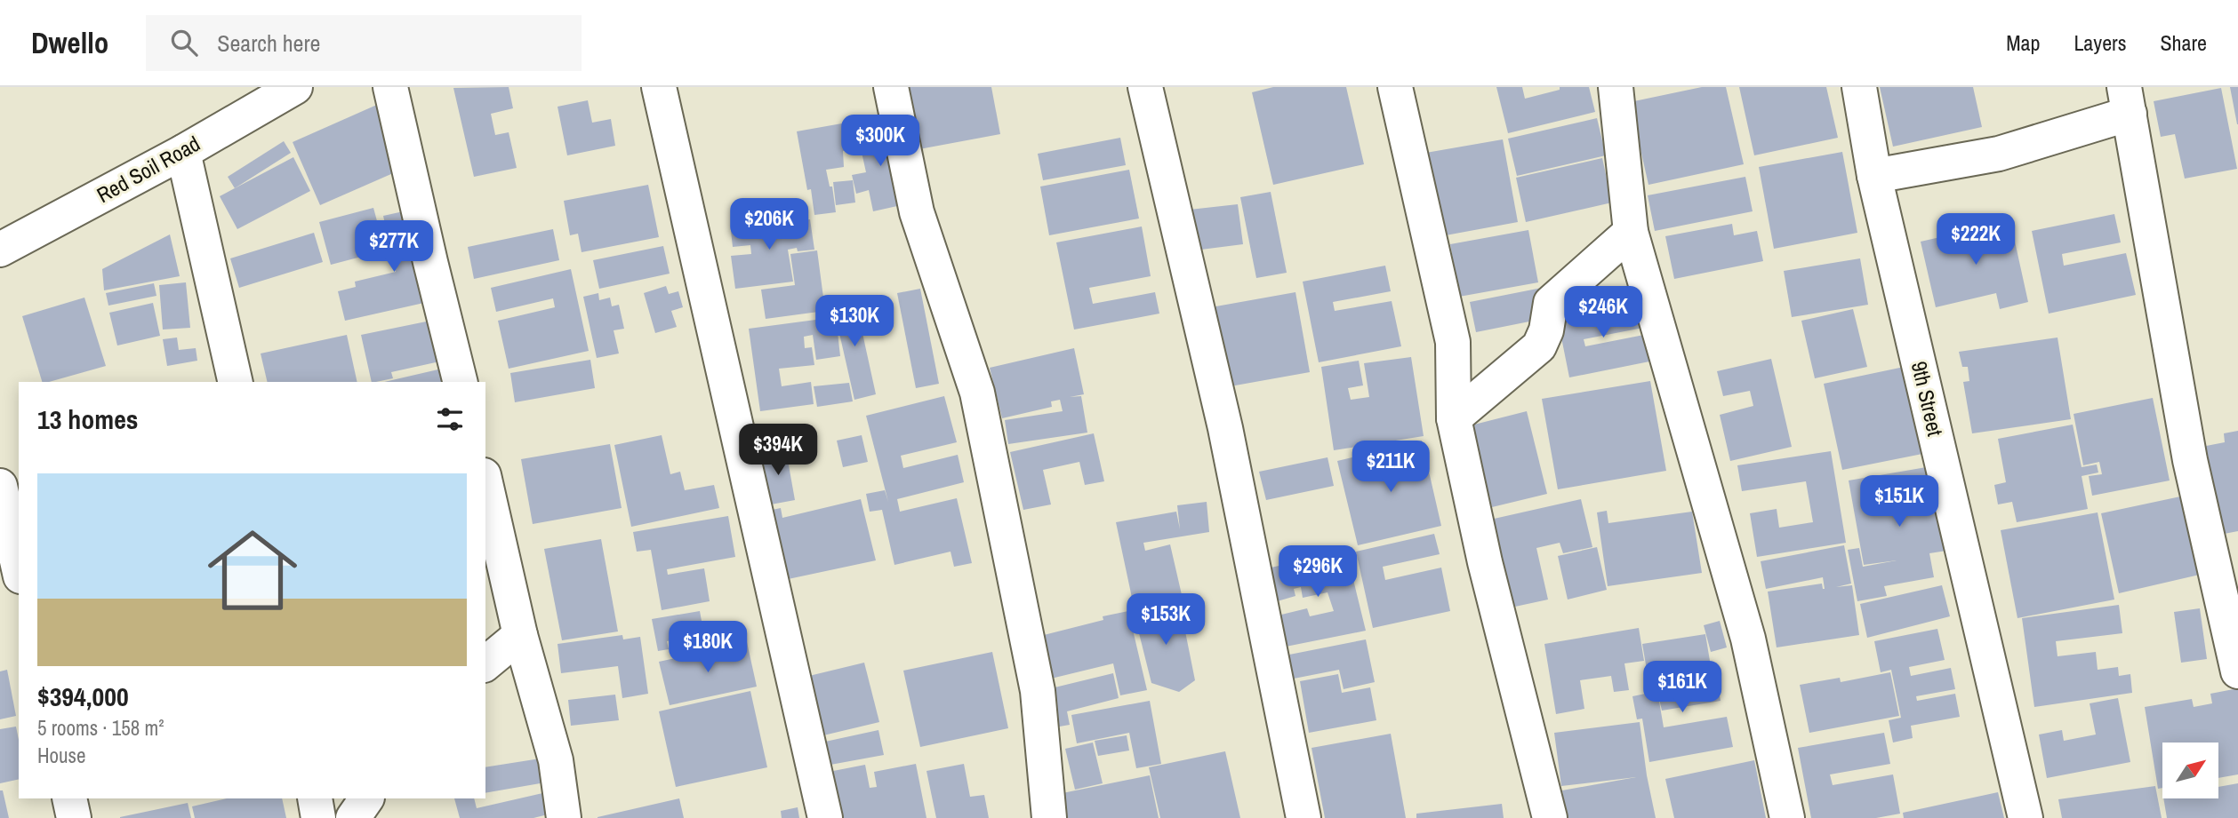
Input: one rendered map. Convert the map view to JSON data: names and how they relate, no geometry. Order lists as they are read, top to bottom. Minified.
{"streets":{"street":["Red Soil Road","9th Street"]},"north":"top right","page":{"header":"Dwello","search":"Search here","nav":["Map","Layers","Share"],"price":["$300K","$206K","$222K","$277K","$246K","$130K","$394K","$211K","$151K","$296K","$153K","$180K","$161K"],"heading":"13 homes","list":[{"name":"$394,000","note":"5 rooms · 158 m² · House"}]}}
